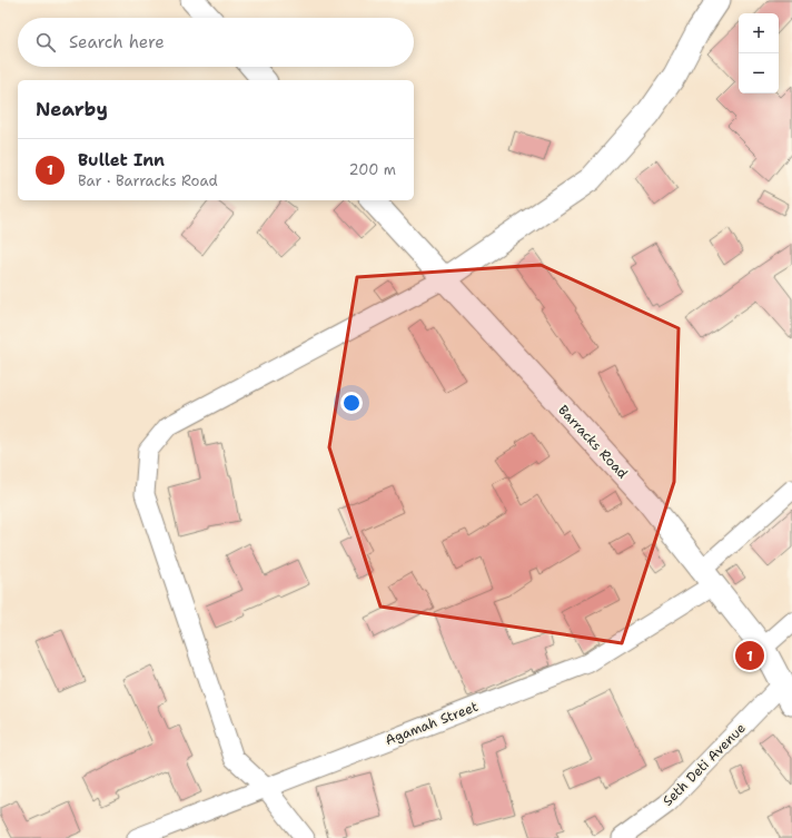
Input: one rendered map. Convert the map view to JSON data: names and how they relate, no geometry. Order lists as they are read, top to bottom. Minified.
{"streets":{"street":["Barracks Road","Agamah Street","Seth Deti Avenue"]},"crossings":[["Barracks Road","Agamah Street"],["Barracks Road","Seth Deti Avenue"]],"page":{"map_buttons":["+","−"],"search":"Search here","heading":"Nearby","list":[{"mark":"1","name":"Bullet Inn","note":"Bar · Barracks Road","value":"200 m"}],"pins":"1"}}
